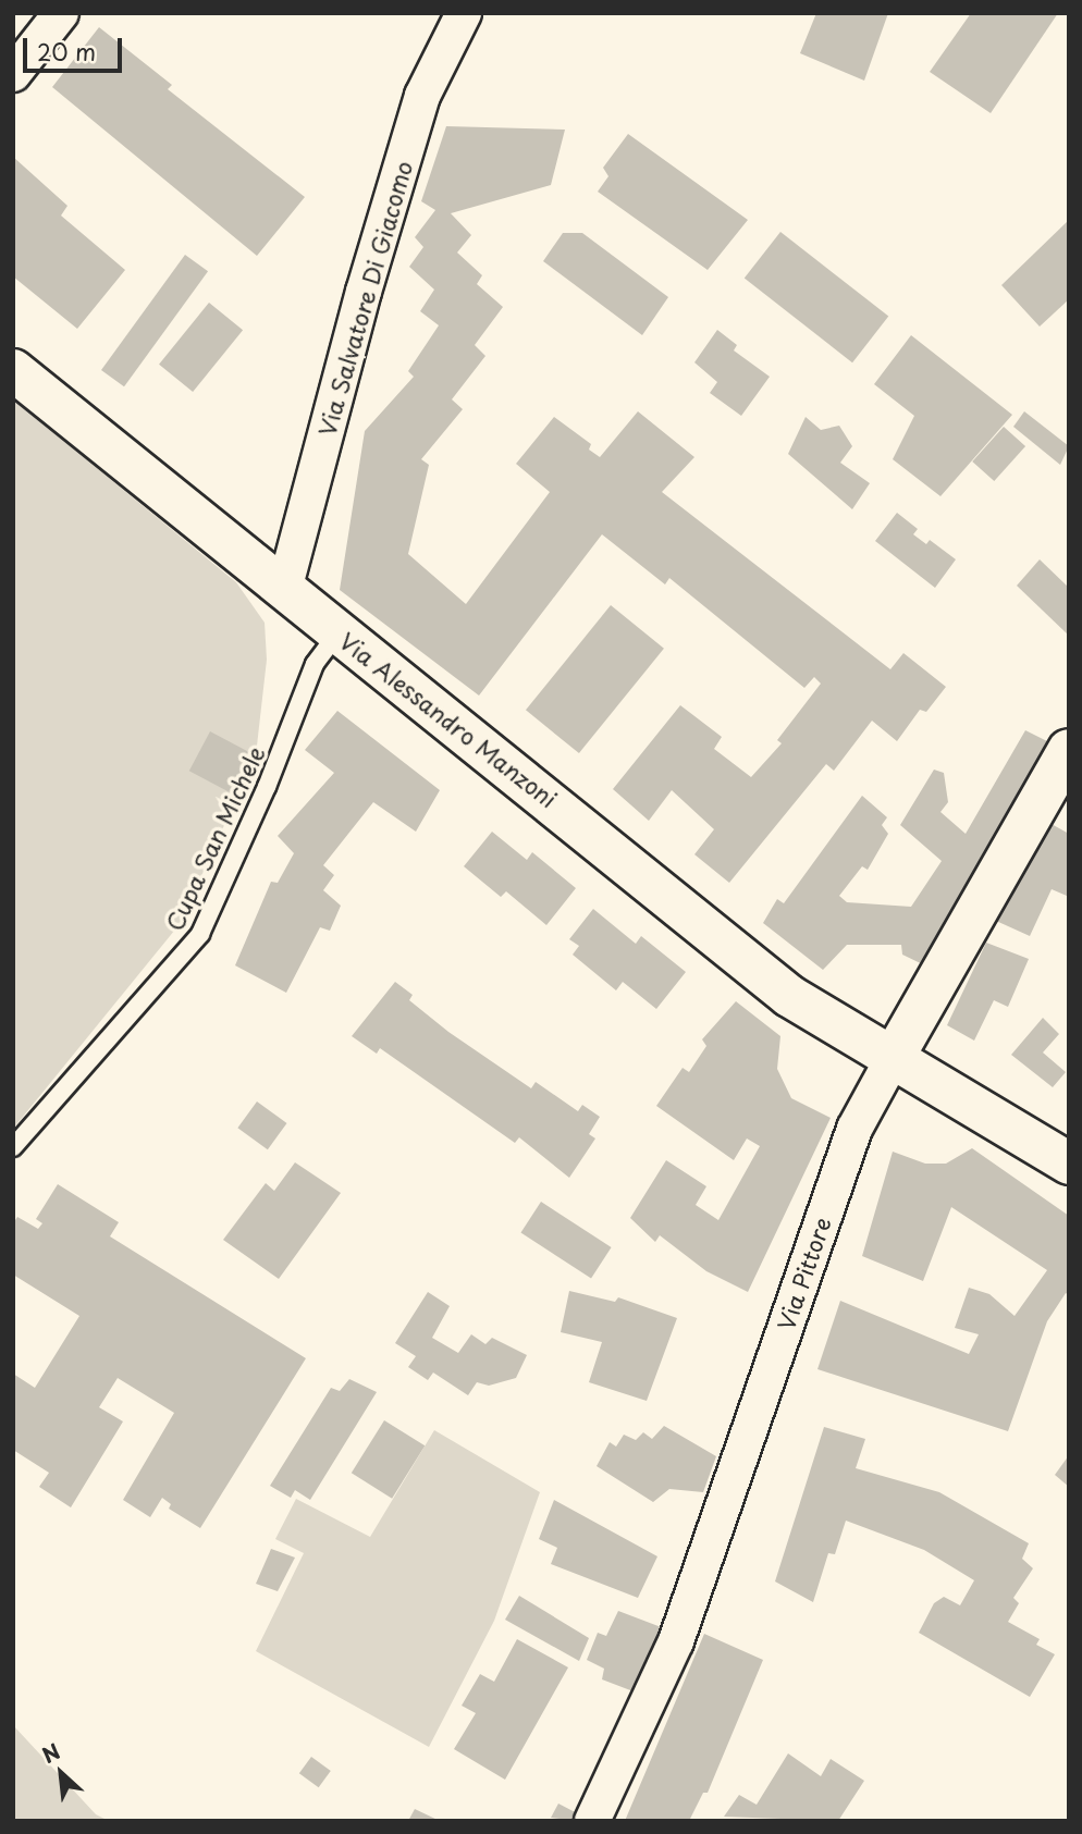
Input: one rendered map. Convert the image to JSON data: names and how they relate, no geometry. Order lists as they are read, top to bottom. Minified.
{"streets":{"street":["Via Salvatore Di Giacomo","Via Alessandro Manzoni","Via Pittore"],"lane":["Cupa San Michele"]},"crossings":[["Via Salvatore Di Giacomo","Via Alessandro Manzoni"],["Via Alessandro Manzoni","Cupa San Michele"],["Via Alessandro Manzoni","Via Pittore"]],"scale_bar":"20 m","north":"top left"}
